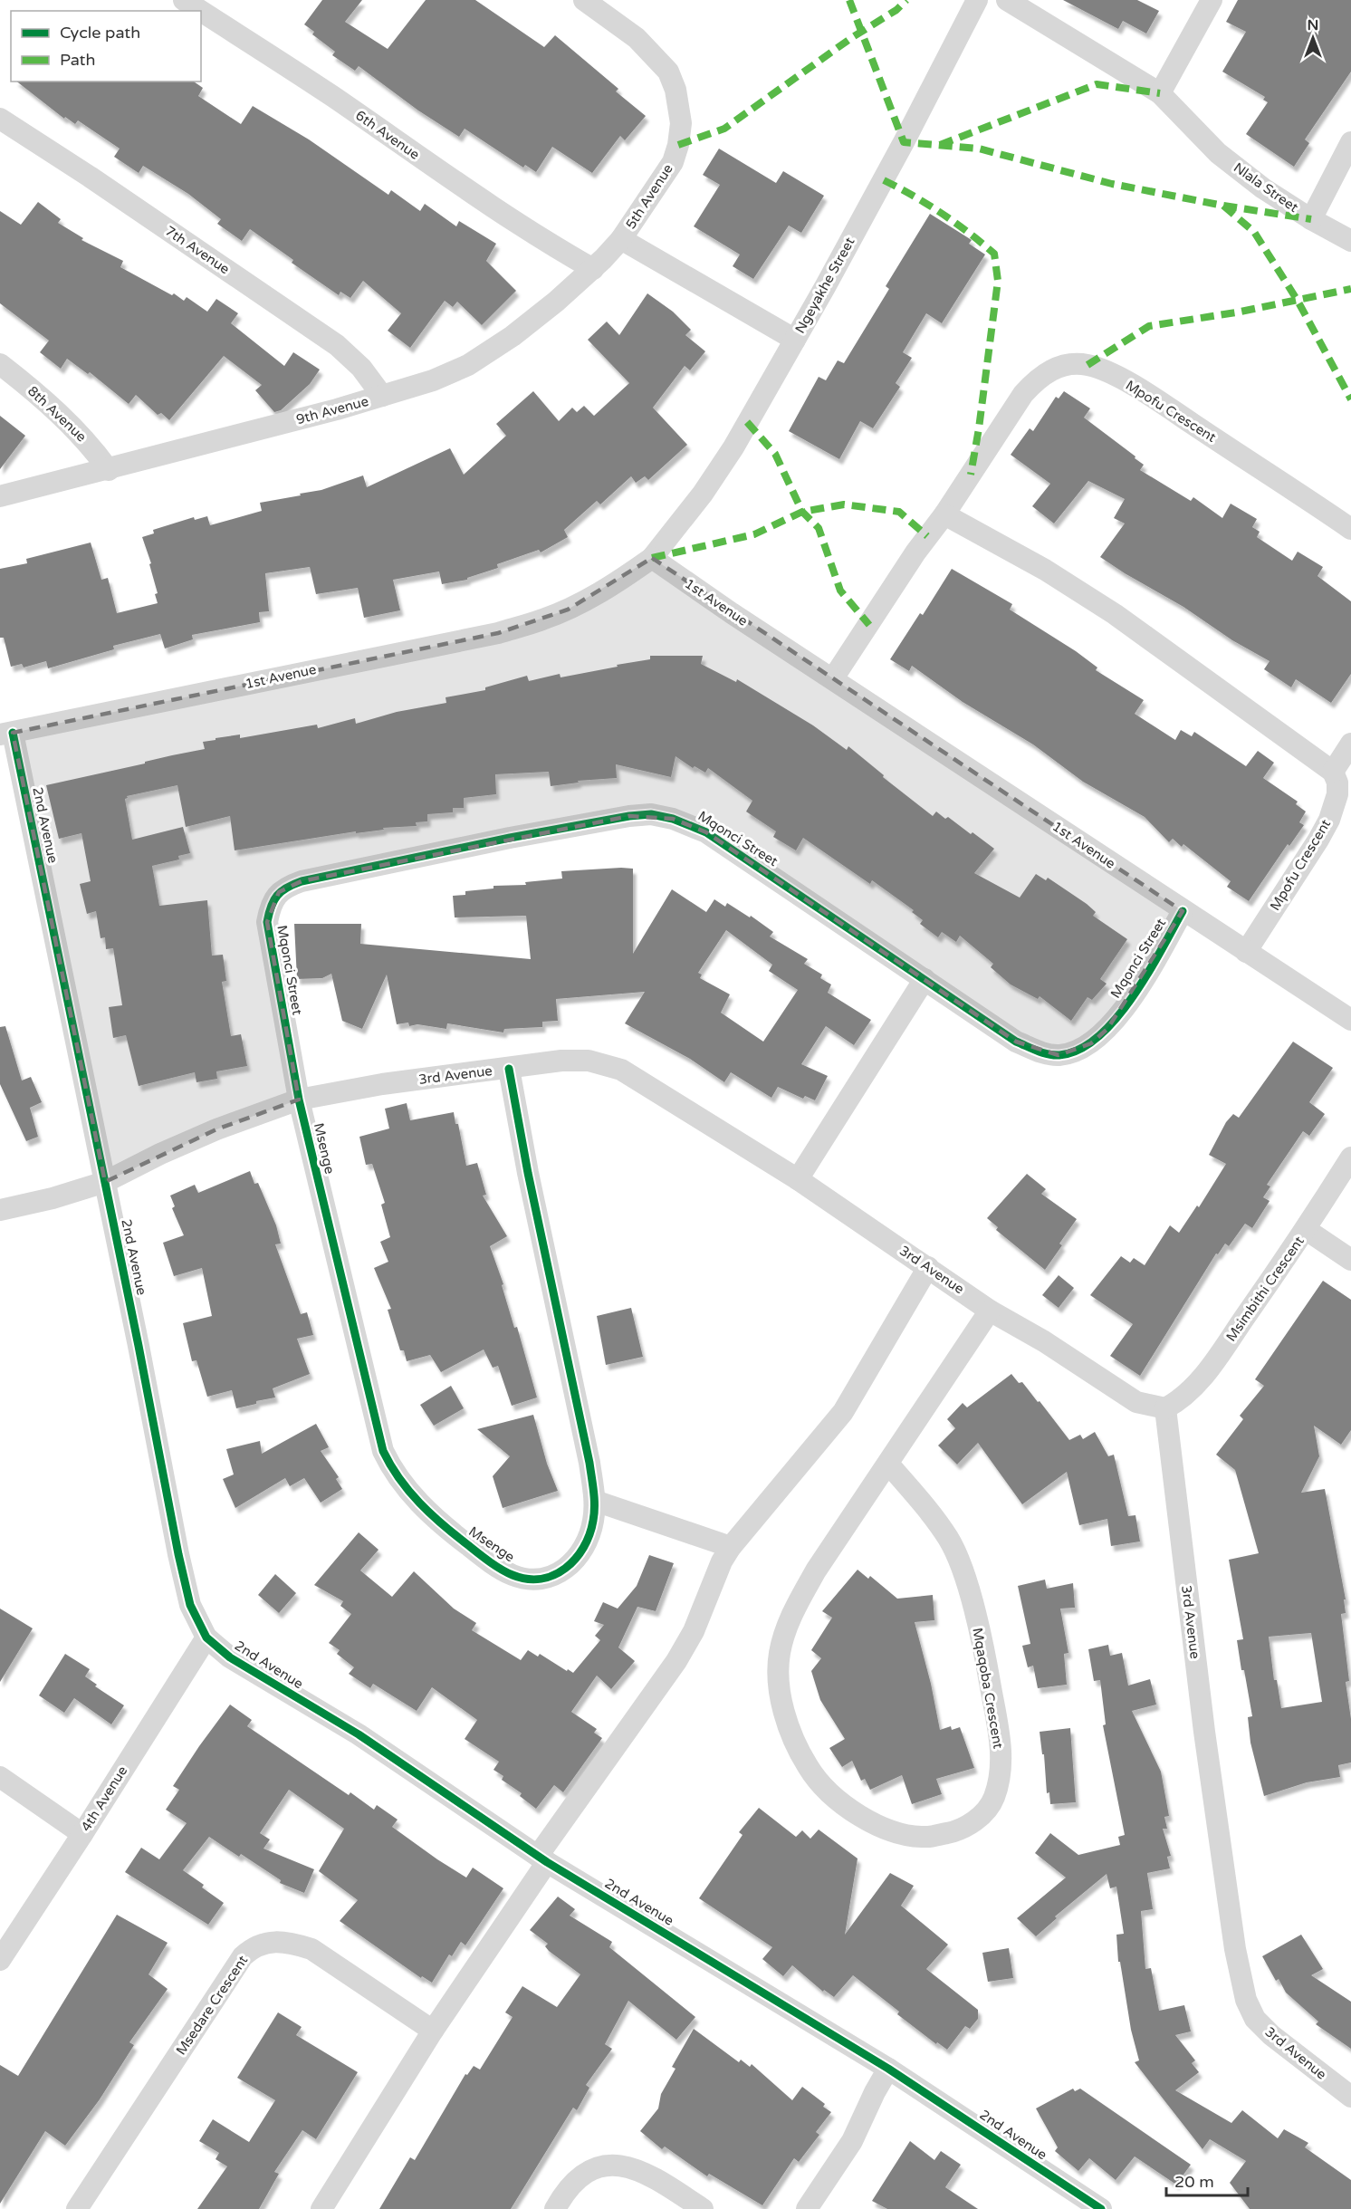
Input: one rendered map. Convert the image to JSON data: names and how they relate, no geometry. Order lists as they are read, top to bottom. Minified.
{"streets":{"street":["6th Avenue","Nlala Street","5th Avenue","7th Avenue","Ngeyakhe Street","9th Avenue","Mpofu Crescent","8th Avenue","1st Avenue","2nd Avenue","Mqonci Street","3rd Avenue","Msenge","Msimbithi Crescent","Mqaqoba Crescent","4th Avenue","Msedare Crescent"]},"crossings":[["6th Avenue","9th Avenue"],["5th Avenue","9th Avenue"],["7th Avenue","9th Avenue"],["Ngeyakhe Street","1st Avenue"],["9th Avenue","8th Avenue"],["Mpofu Crescent","1st Avenue"],["1st Avenue","2nd Avenue"],["1st Avenue","Mqonci Street"],["2nd Avenue","3rd Avenue"],["2nd Avenue","4th Avenue"],["Mqonci Street","3rd Avenue"],["Mqonci Street","Msenge"],["3rd Avenue","Msenge"],["3rd Avenue","Msimbithi Crescent"],["3rd Avenue","Mqaqoba Crescent"]],"legend":["Cycle path","Path"],"scale_bar":"20 m","north":"top"}
